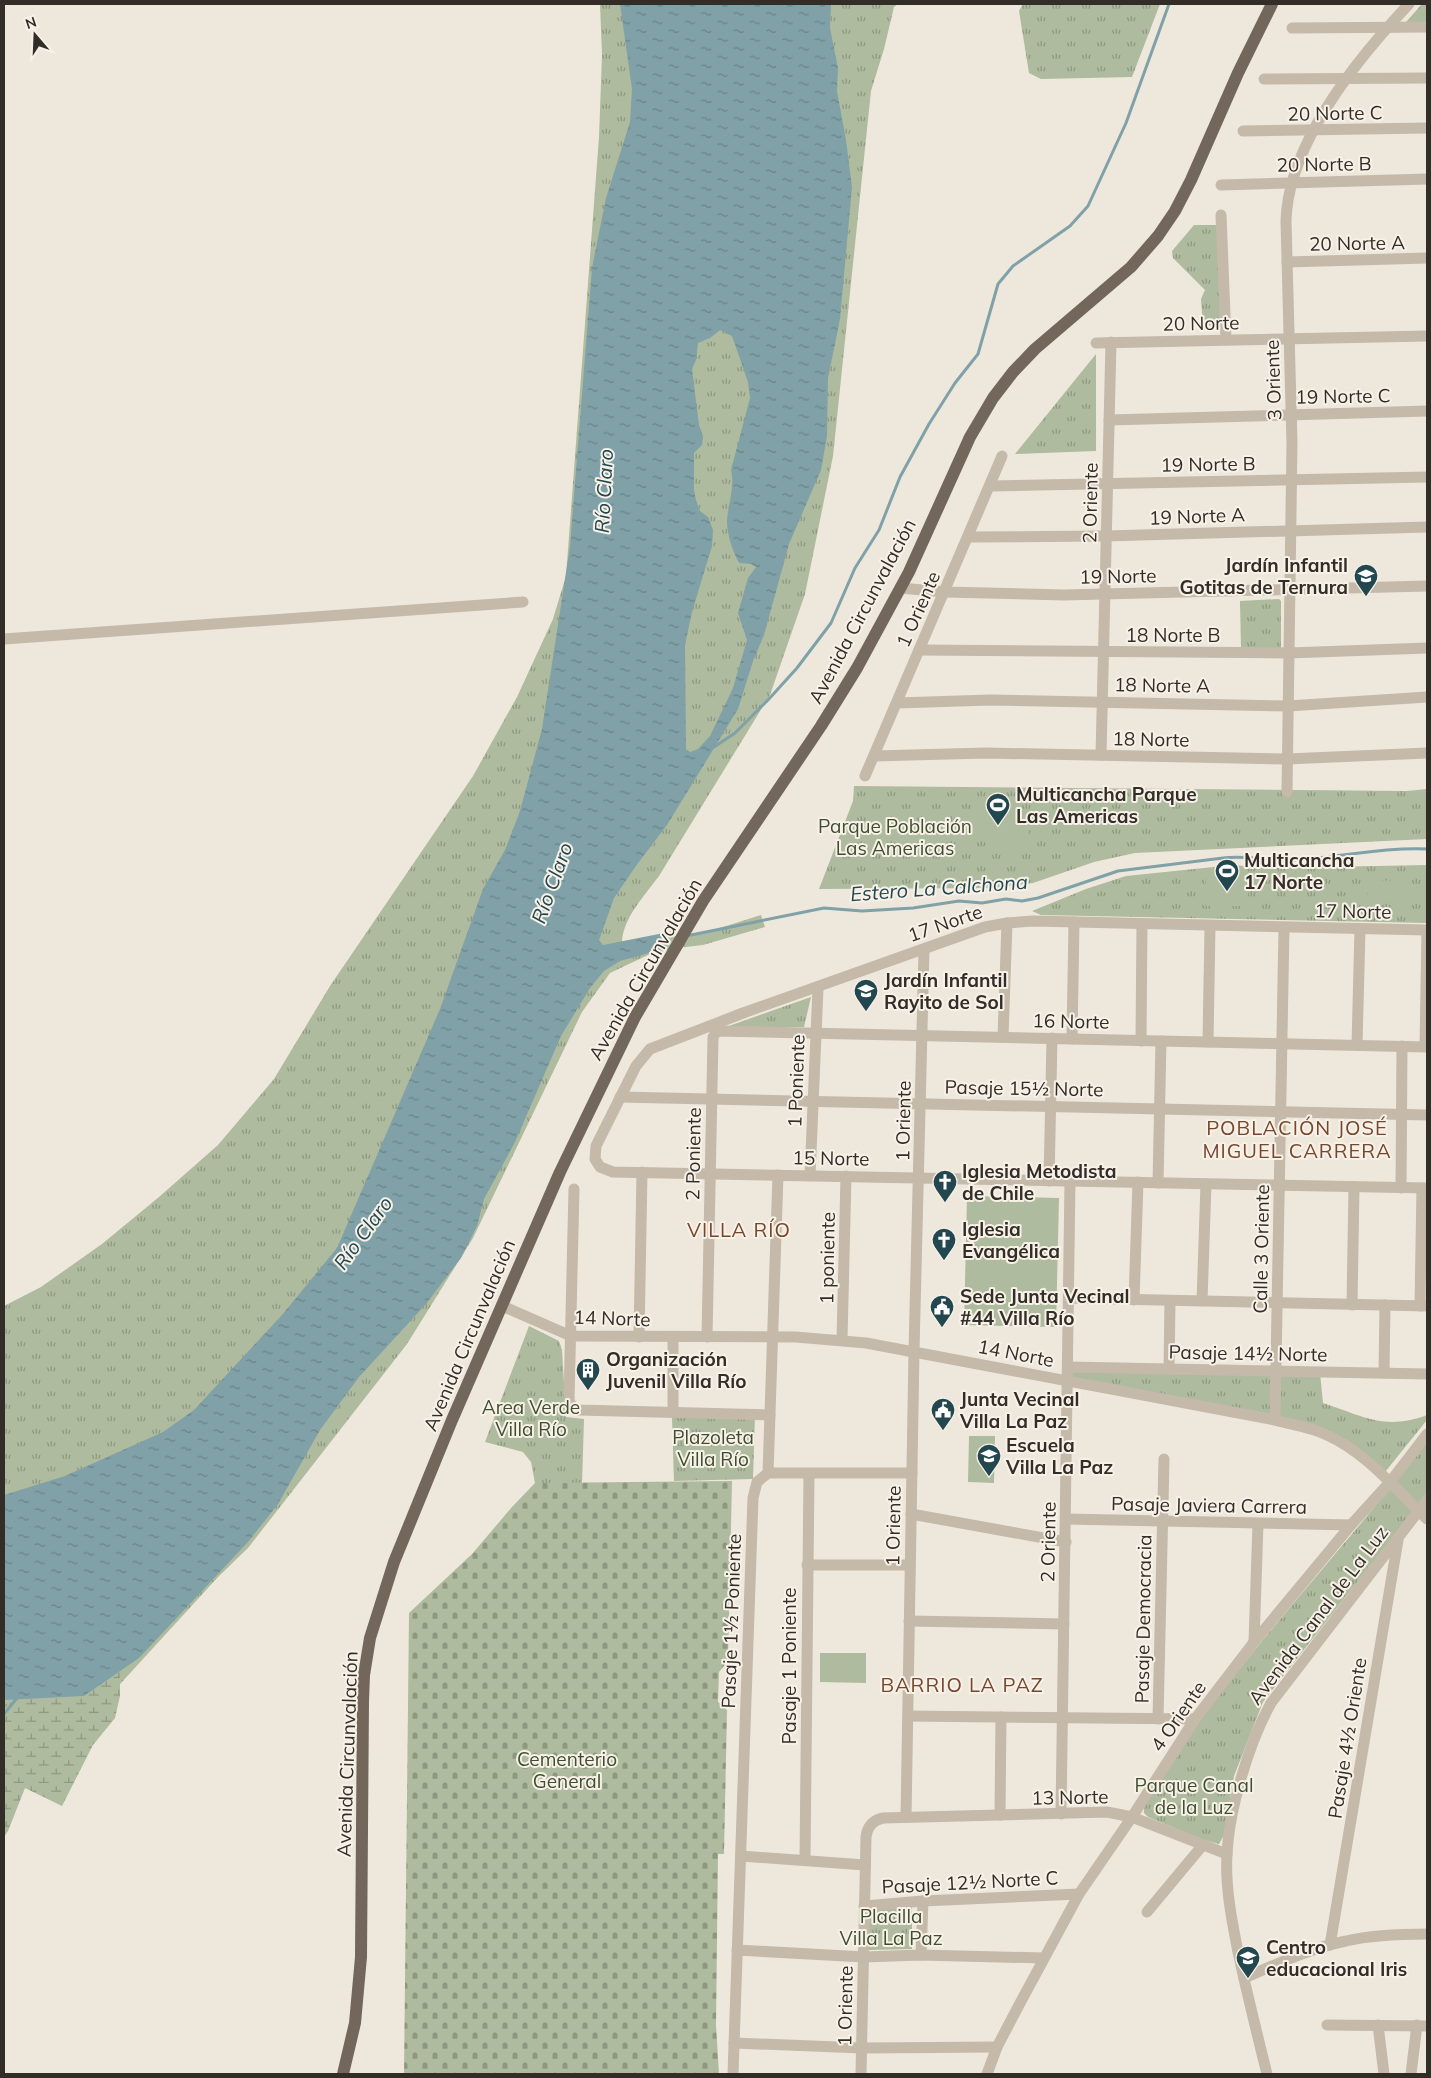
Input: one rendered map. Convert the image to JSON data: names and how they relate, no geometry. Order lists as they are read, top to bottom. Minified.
{"streets":{"main road":["Avenida Circunvalación"],"street":["20 Norte C","20 Norte B","20 Norte A","20 Norte","3 Oriente","19 Norte C","19 Norte B","2 Oriente","19 Norte A","19 Norte","1 Oriente","18 Norte B","18 Norte A","18 Norte","17 Norte","16 Norte","1 Poniente","Pasaje 15½ Norte","2 Poniente","15 Norte","Calle 3 Oriente","1 poniente","14 Norte","Pasaje 14½ Norte","Pasaje Javiera Carrera","Avenida Canal de La Luz","Pasaje Democracia","Pasaje 1½ Poniente","Pasaje 1 Poniente","4 Oriente","Pasaje 4½ Oriente","13 Norte","Pasaje 12½ Norte C"]},"crossings":[["20 Norte C","3 Oriente"],["20 Norte B","3 Oriente"],["20 Norte A","3 Oriente"],["20 Norte","3 Oriente"],["20 Norte","2 Oriente"],["3 Oriente","19 Norte C"],["3 Oriente","19 Norte B"],["3 Oriente","19 Norte A"],["3 Oriente","19 Norte"],["3 Oriente","18 Norte B"],["3 Oriente","18 Norte A"],["3 Oriente","18 Norte"],["19 Norte C","2 Oriente"],["19 Norte B","2 Oriente"],["19 Norte B","1 Oriente"],["2 Oriente","19 Norte A"],["2 Oriente","19 Norte"],["2 Oriente","18 Norte B"],["2 Oriente","18 Norte A"],["2 Oriente","18 Norte"],["2 Oriente","15 Norte"],["2 Oriente","14 Norte"],["2 Oriente","Pasaje 14½ Norte"],["2 Oriente","Pasaje Javiera Carrera"],["2 Oriente","13 Norte"],["19 Norte A","1 Oriente"],["19 Norte","1 Oriente"],["19 Norte","Avenida Circunvalación"],["1 Oriente","18 Norte B"],["1 Oriente","18 Norte A"],["1 Oriente","18 Norte"],["1 Oriente","17 Norte"],["1 Oriente","16 Norte"],["1 Oriente","Pasaje 15½ Norte"],["1 Oriente","15 Norte"],["1 Oriente","14 Norte"],["1 Oriente","13 Norte"],["1 Oriente","Pasaje 12½ Norte C"],["Avenida Circunvalación","14 Norte"],["17 Norte","1 Poniente"],["17 Norte","Pasaje 15½ Norte"],["17 Norte","15 Norte"],["17 Norte","Calle 3 Oriente"],["16 Norte","1 Poniente"],["16 Norte","2 Poniente"],["16 Norte","Calle 3 Oriente"],["1 Poniente","Pasaje 15½ Norte"],["1 Poniente","15 Norte"],["Pasaje 15½ Norte","2 Poniente"],["Pasaje 15½ Norte","Calle 3 Oriente"],["2 Poniente","15 Norte"],["2 Poniente","14 Norte"],["15 Norte","Calle 3 Oriente"],["15 Norte","1 poniente"],["Calle 3 Oriente","14 Norte"],["Calle 3 Oriente","Pasaje 14½ Norte"],["1 poniente","14 Norte"],["14 Norte","Avenida Canal de La Luz"],["14 Norte","4 Oriente"],["Pasaje Javiera Carrera","Pasaje Democracia"],["Pasaje Javiera Carrera","4 Oriente"],["Avenida Canal de La Luz","Pasaje 4½ Oriente"],["Avenida Canal de La Luz","13 Norte"],["4 Oriente","13 Norte"],["4 Oriente","Pasaje 12½ Norte C"]],"districts":["POBLACIÓN JOSÉ MIGUEL CARRERA","VILLA RÍO","BARRIO LA PAZ"],"water":["Río Claro","Estero La Calchona"],"parks":["Parque Población Las Americas","Area Verde Villa Río","Plazoleta Villa Río","Cementerio General","Parque Canal de la Luz","Placilla Villa La Paz"],"places":{"school or university":["Jardín Infantil Gotitas de Ternura","Jardín Infantil Rayito de Sol","Escuela Villa La Paz","Centro educacional Iris"],"sports":["Multicancha Parque Las Americas","Multicancha 17 Norte"],"church":["Iglesia Metodista de Chile","Iglesia Evangélica"],"public building":["Sede Junta Vecinal #44 Villa Río","Junta Vecinal Villa La Paz"],"building":["Organización Juvenil Villa Río"]},"north":"top"}
